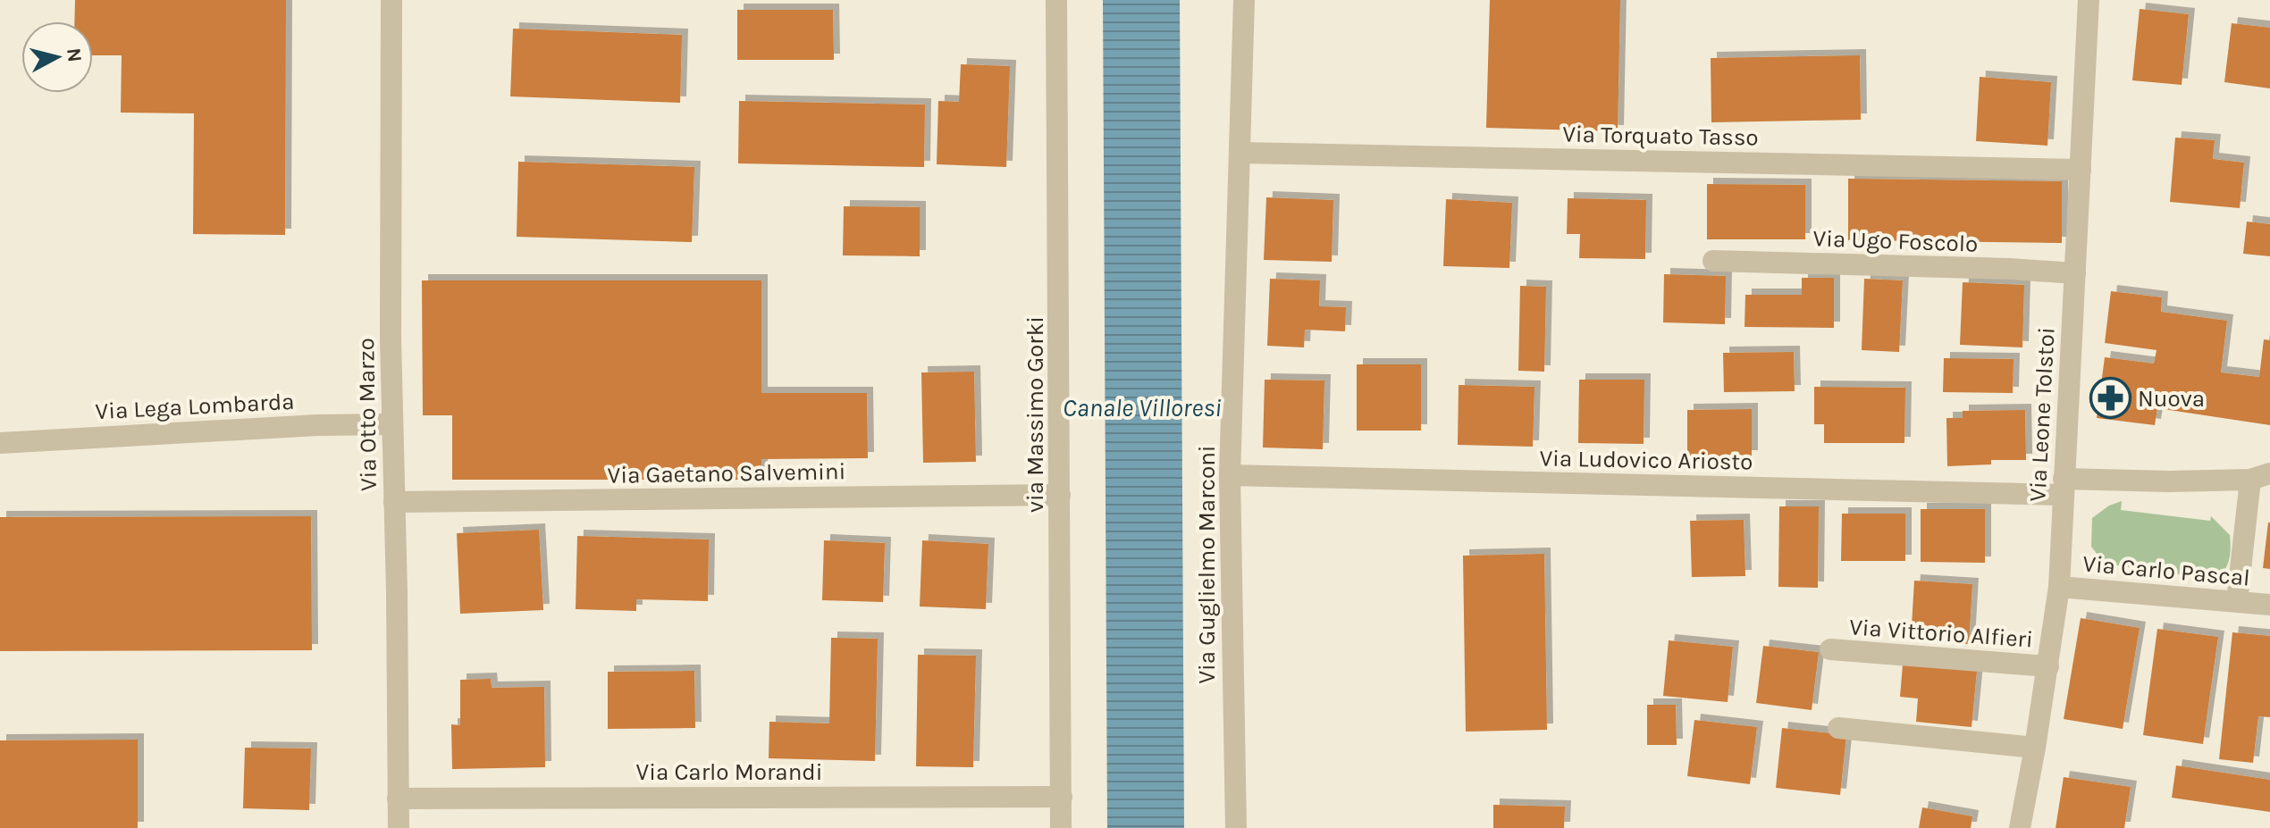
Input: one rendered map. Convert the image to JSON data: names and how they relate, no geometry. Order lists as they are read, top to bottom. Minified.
{"streets":{"street":["Via Torquato Tasso","Via Ugo Foscolo","Via Lega Lombarda","Via Otto Marzo","via Massimo Gorki","Via Leone Tolstoi","Via Ludovico Ariosto","Via Gaetano Salvemini","Via Guglielmo Marconi","Via Carlo Pascal","Via Vittorio Alfieri","Via Carlo Morandi"]},"crossings":[["Via Torquato Tasso","Via Leone Tolstoi"],["Via Torquato Tasso","Via Guglielmo Marconi"],["Via Ugo Foscolo","Via Leone Tolstoi"],["Via Lega Lombarda","Via Otto Marzo"],["Via Otto Marzo","Via Gaetano Salvemini"],["Via Otto Marzo","Via Carlo Morandi"],["via Massimo Gorki","Via Gaetano Salvemini"],["via Massimo Gorki","Via Carlo Morandi"],["Via Leone Tolstoi","Via Ludovico Ariosto"],["Via Leone Tolstoi","Via Carlo Pascal"],["Via Leone Tolstoi","Via Vittorio Alfieri"],["Via Ludovico Ariosto","Via Guglielmo Marconi"]],"water":["Canale Villoresi"],"places":{"pharmacy":["Nuova"]},"north":"right"}
